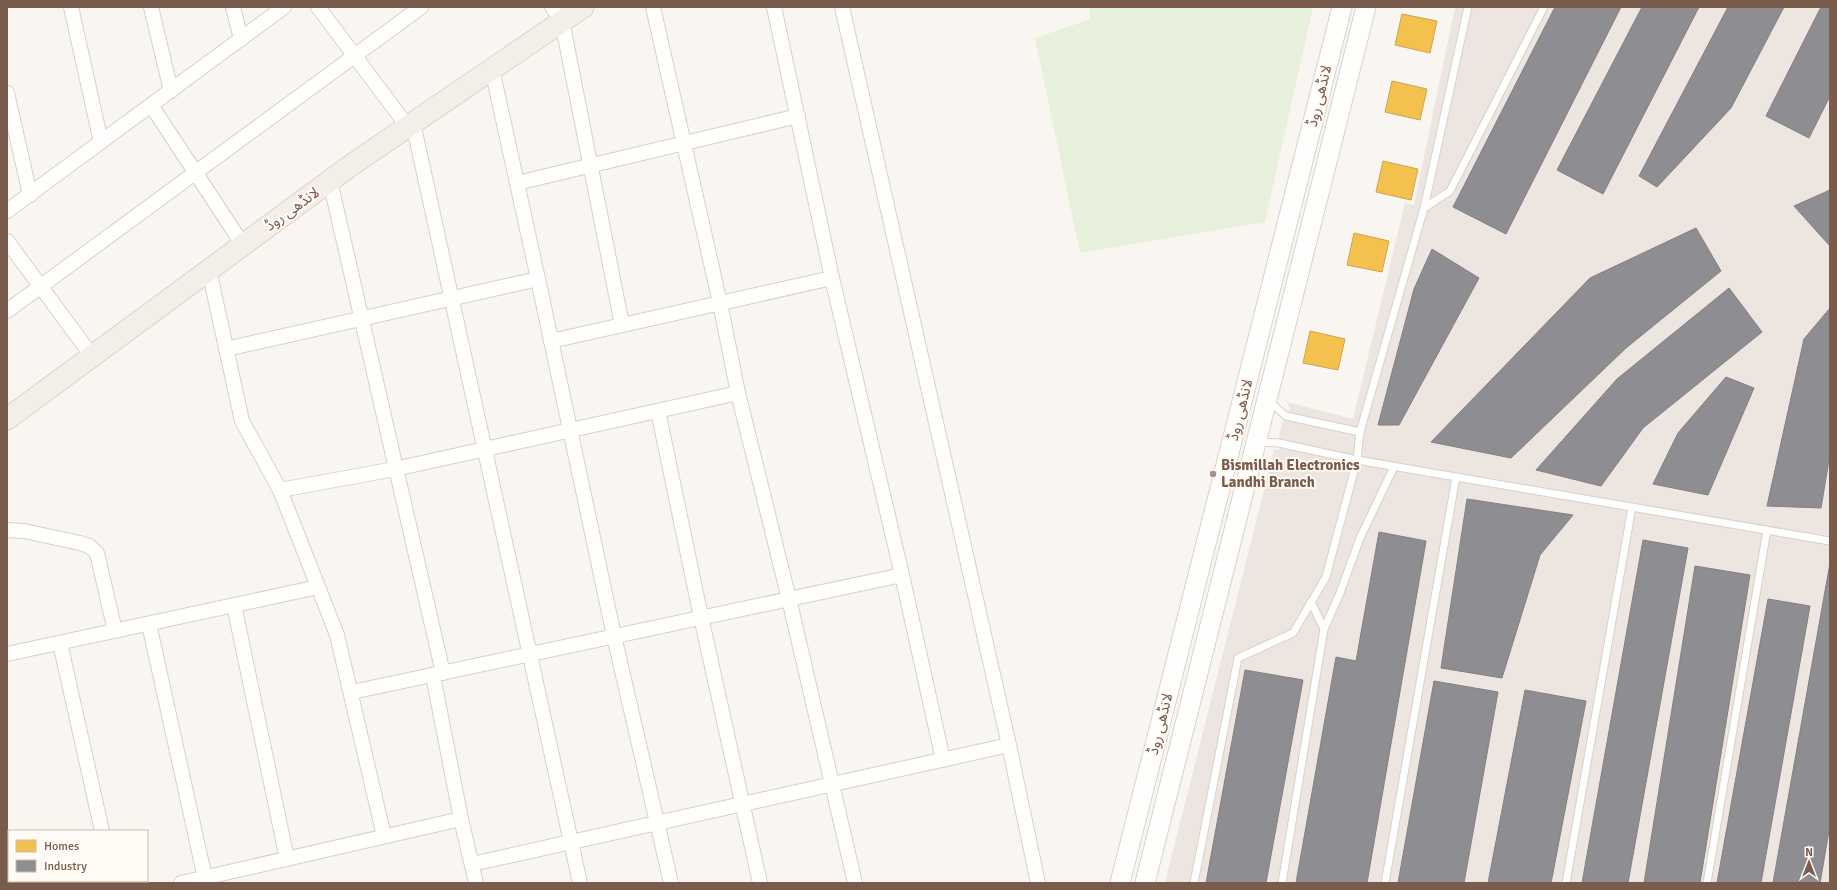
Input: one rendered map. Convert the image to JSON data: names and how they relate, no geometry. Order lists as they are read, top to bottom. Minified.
{"streets":{"main road":["لانڈھی روڈ"]},"places":["Bismillah Electronics Landhi Branch"],"legend":["Homes","Industry"],"north":"top"}
